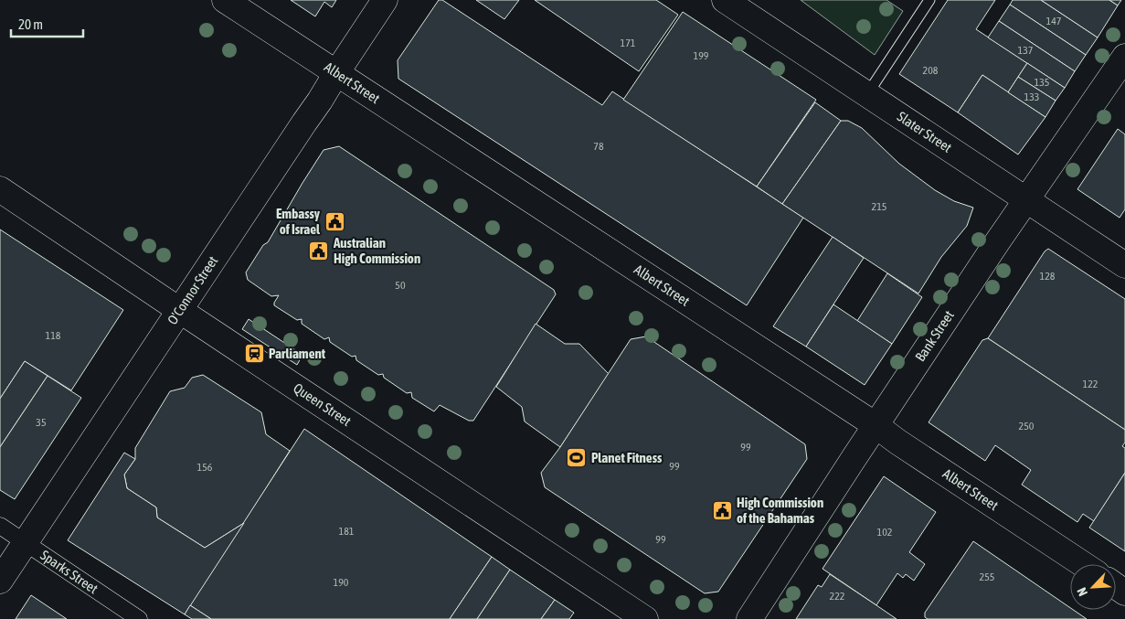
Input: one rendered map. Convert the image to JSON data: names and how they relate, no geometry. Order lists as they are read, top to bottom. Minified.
{"streets":{"main road":["Albert Street","Slater Street","O'Connor Street","Bank Street","Queen Street"],"street":["Sparks Street"]},"crossings":[["Albert Street","O'Connor Street"],["Albert Street","Bank Street"],["Slater Street","Bank Street"],["O'Connor Street","Queen Street"],["O'Connor Street","Sparks Street"]],"places":{"public building":["Embassy of Israel","Australian High Commission","High Commission of the Bahamas"],"station":["Parliament"],"sports":["Planet Fitness"]},"house_numbers":["147","171","137","199","208","135","133","78","215","128","50","118","122","35","250","99","99","156","181","102","99","255","190","222"],"scale_bar":"20 m","north":"bottom left"}
